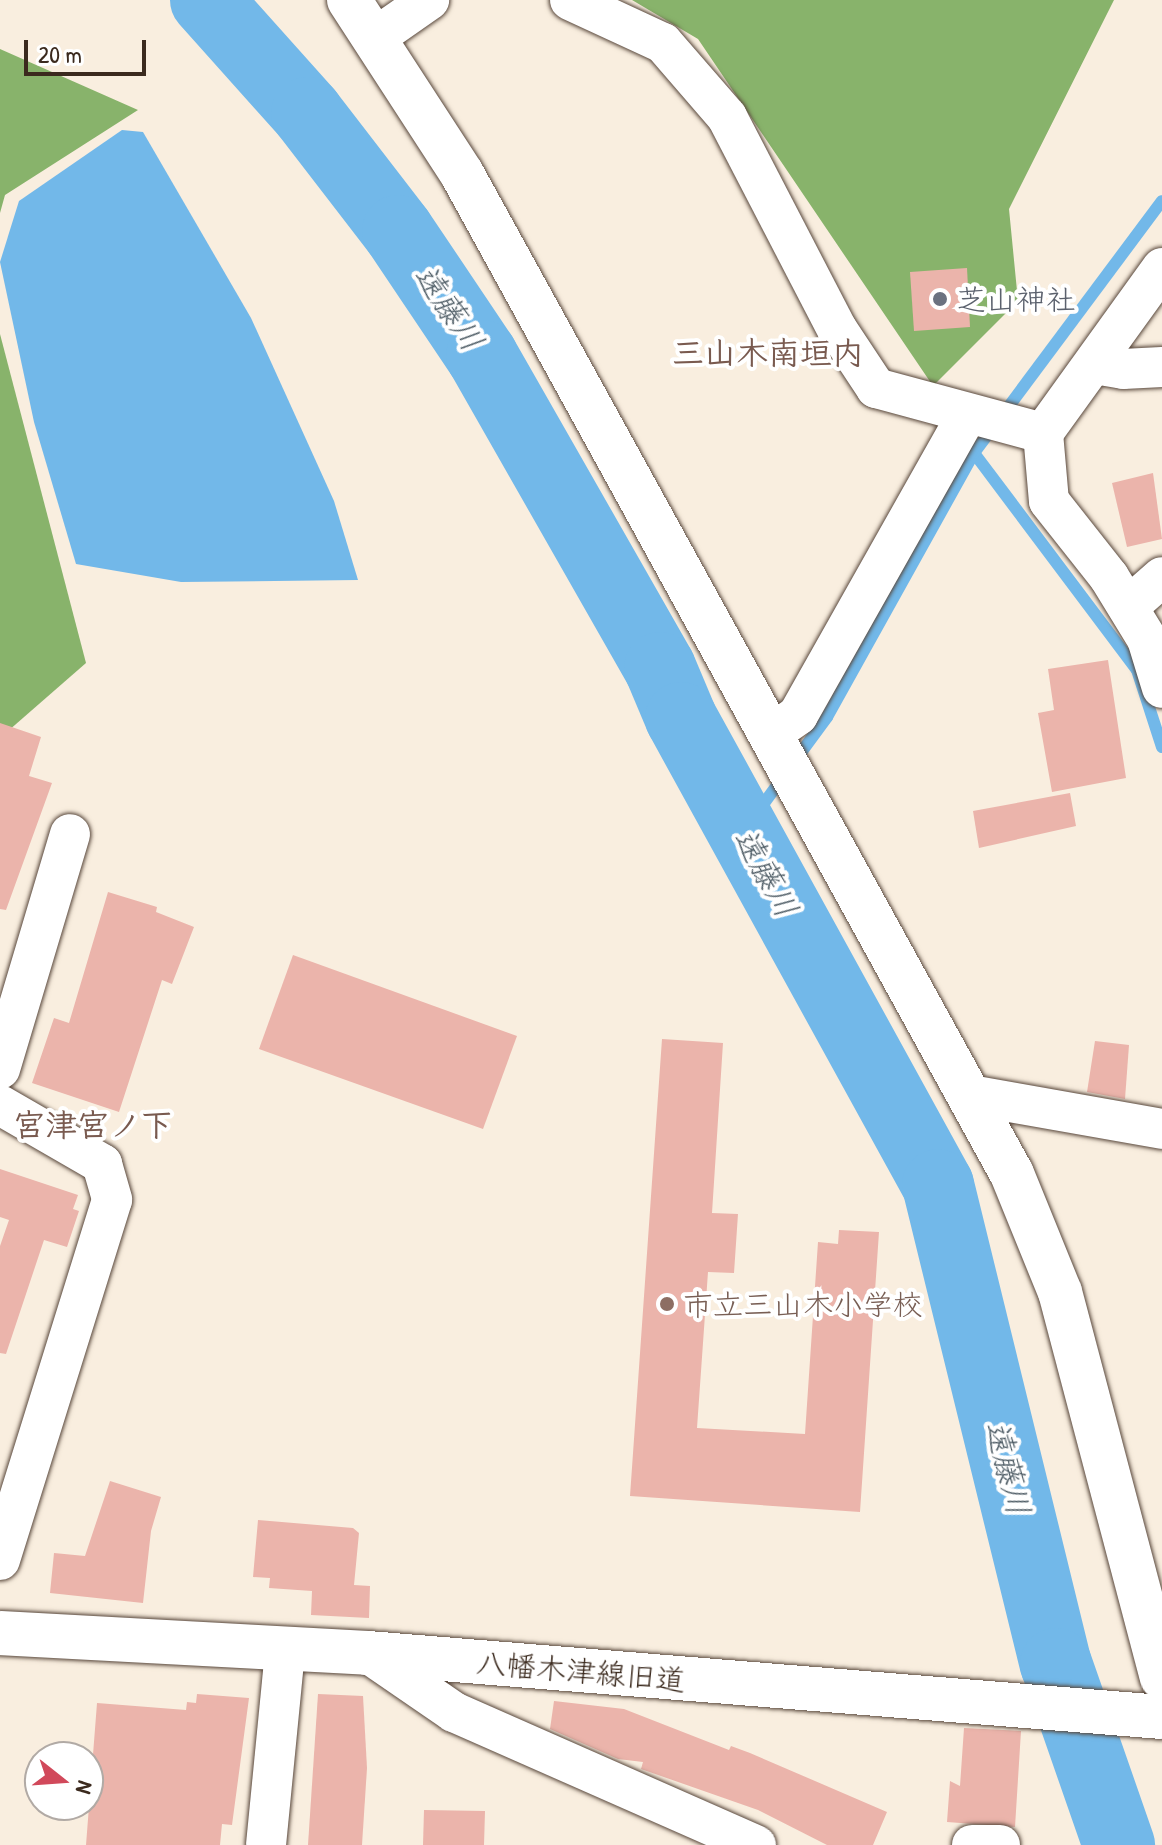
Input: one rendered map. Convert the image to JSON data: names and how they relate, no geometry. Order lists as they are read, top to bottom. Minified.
{"streets":{"street":["八幡木津線旧道"]},"districts":["三山木南垣内","宮津宮ノ下"],"water":["遠藤川"],"places":["芝山神社","市立三山木小学校"],"scale_bar":"20 m","north":"right"}
